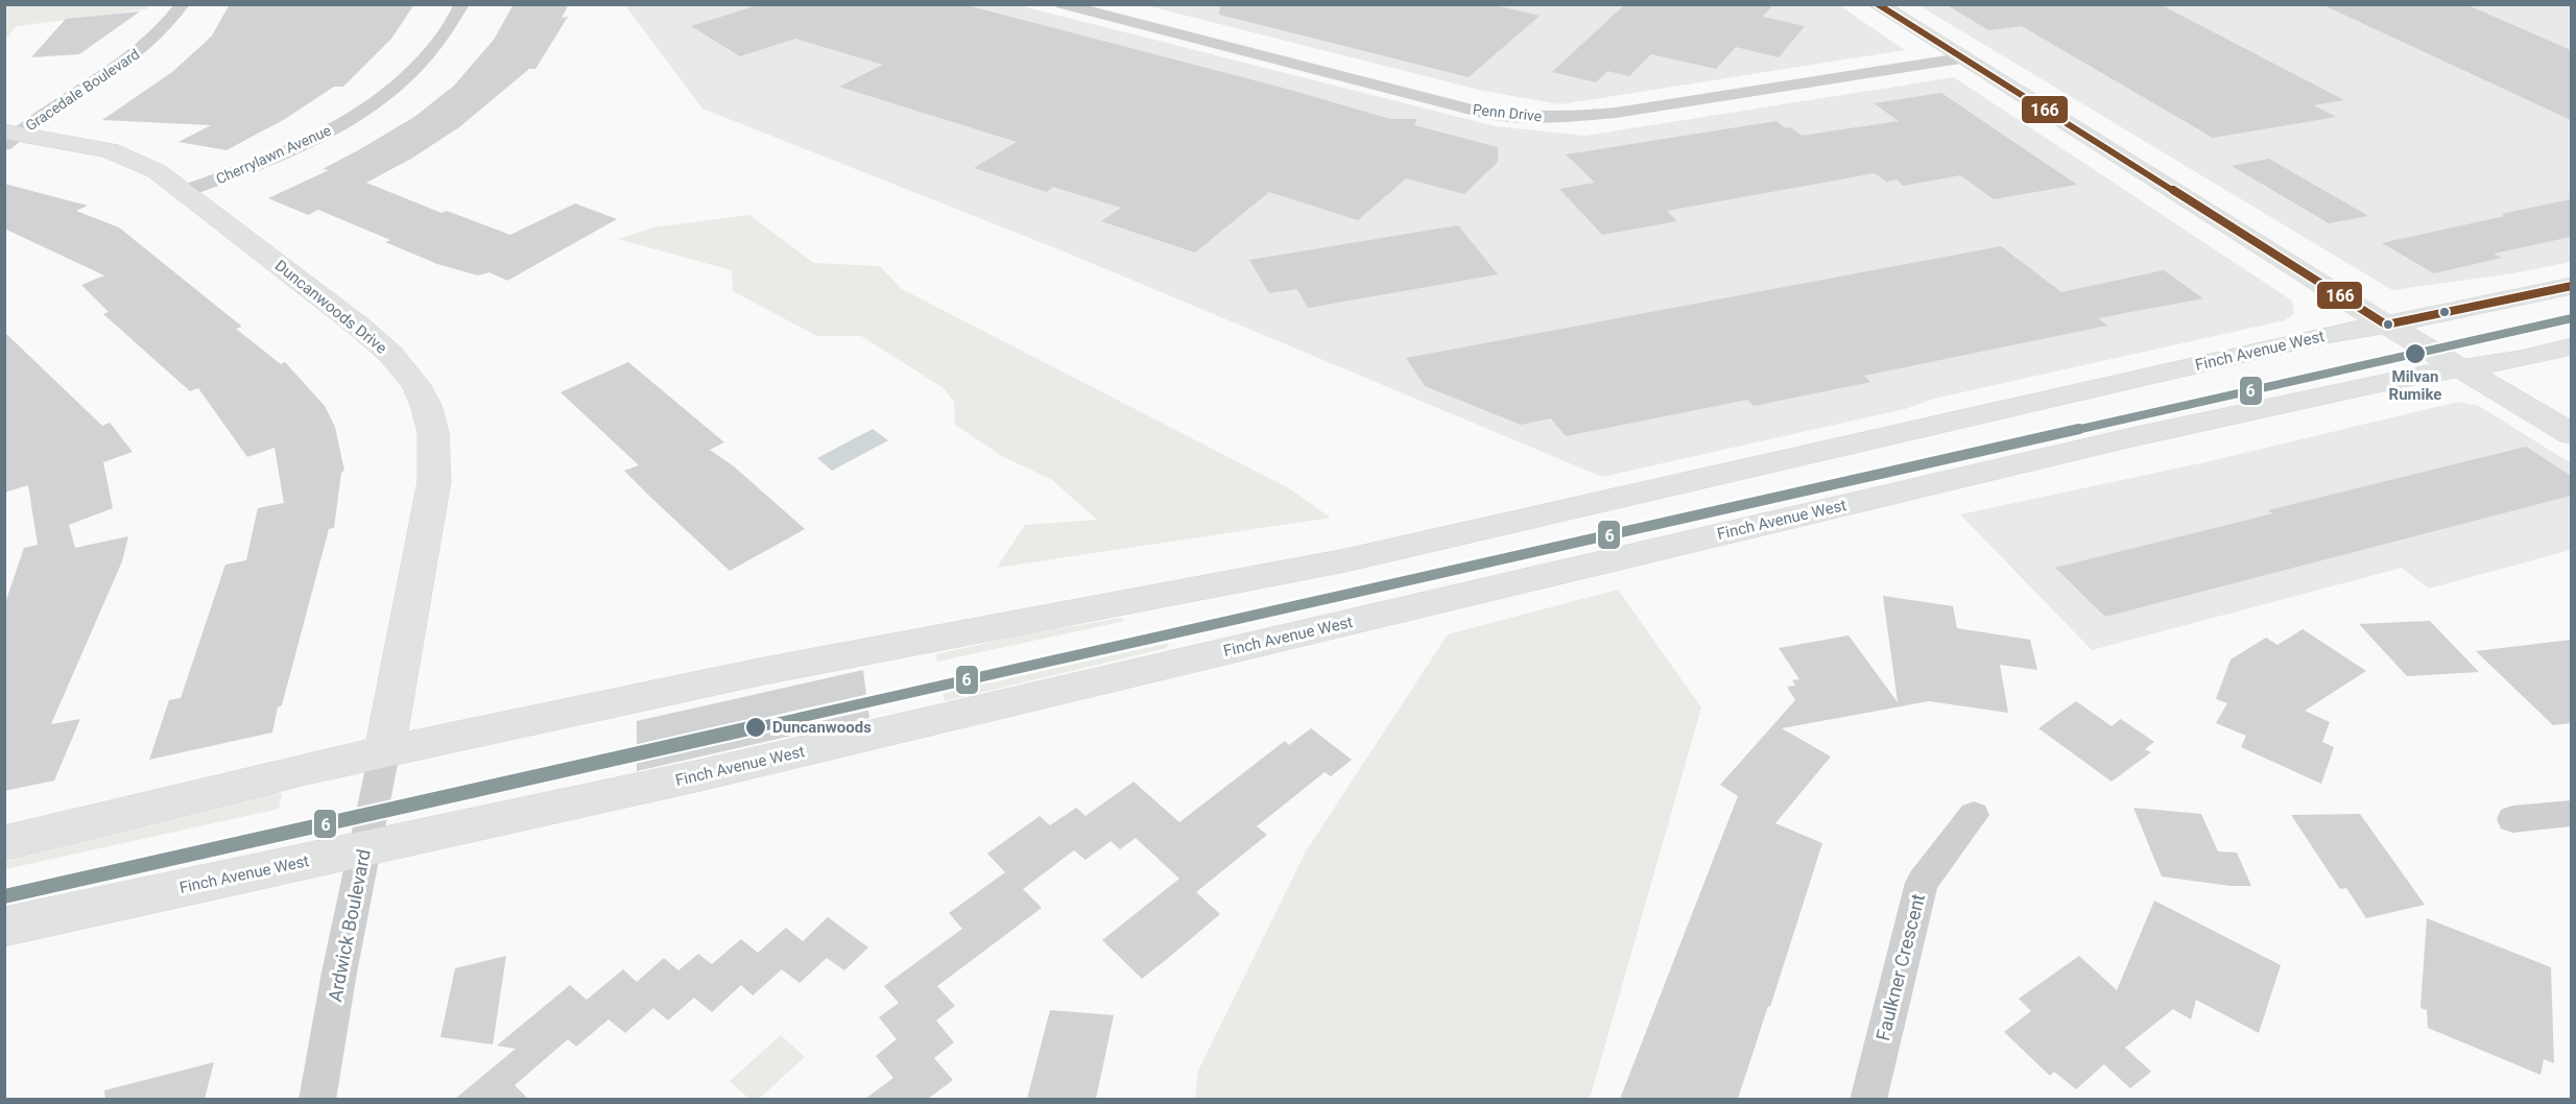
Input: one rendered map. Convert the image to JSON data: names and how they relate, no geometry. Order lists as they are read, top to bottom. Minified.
{"streets":{"main road":["Duncanwoods Drive","Finch Avenue West"],"street":["Gracedale Boulevard","Penn Drive","Cherrylawn Avenue","Ardwick Boulevard","Faulkner Crescent"]},"crossings":[["Gracedale Boulevard","Duncanwoods Drive"],["Cherrylawn Avenue","Duncanwoods Drive"],["Duncanwoods Drive","Finch Avenue West"],["Duncanwoods Drive","Ardwick Boulevard"],["Finch Avenue West","Ardwick Boulevard"]],"places":["Milvan Rumike","Duncanwoods"],"lines":["transit line 166","transit line 6"]}
